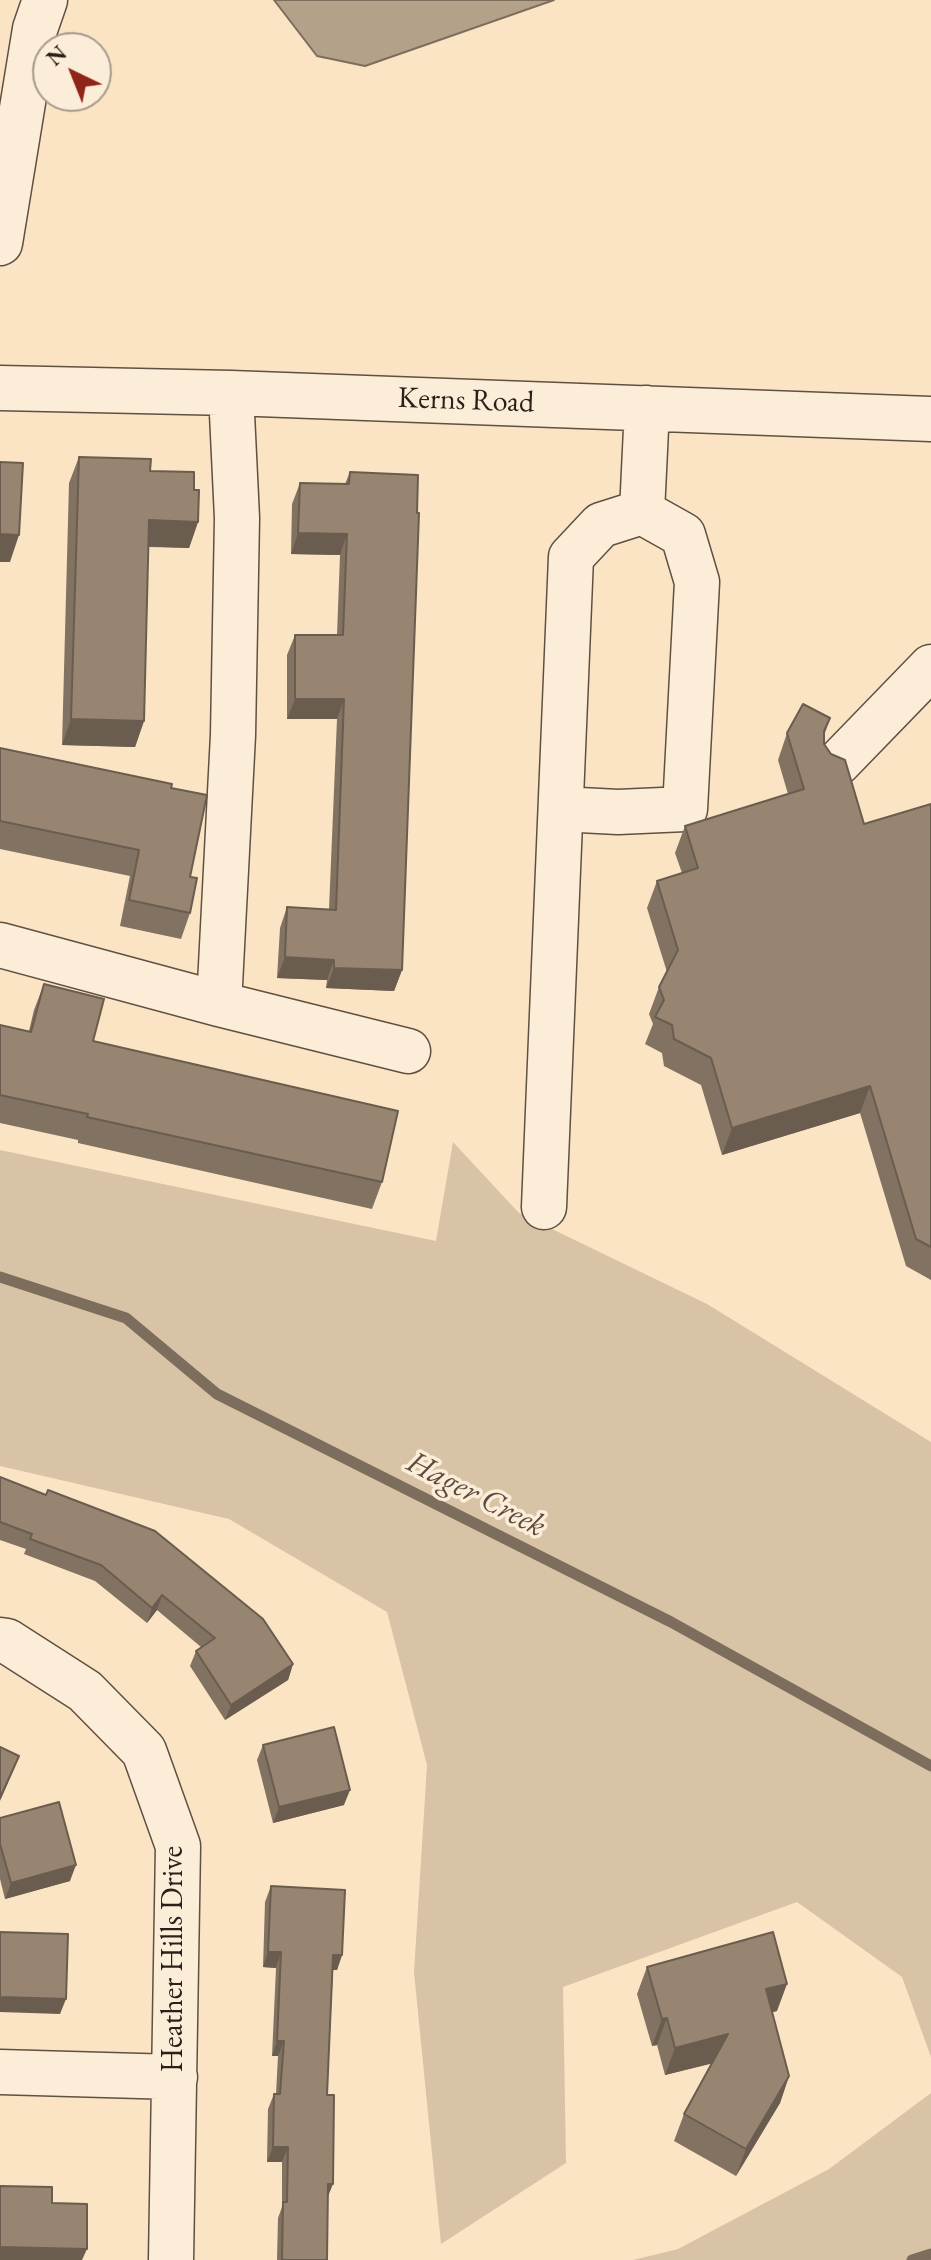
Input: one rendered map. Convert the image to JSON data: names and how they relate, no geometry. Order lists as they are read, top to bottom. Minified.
{"streets":{"street":["Kerns Road","Heather Hills Drive"]},"water":["Hager Creek"],"north":"top left"}
